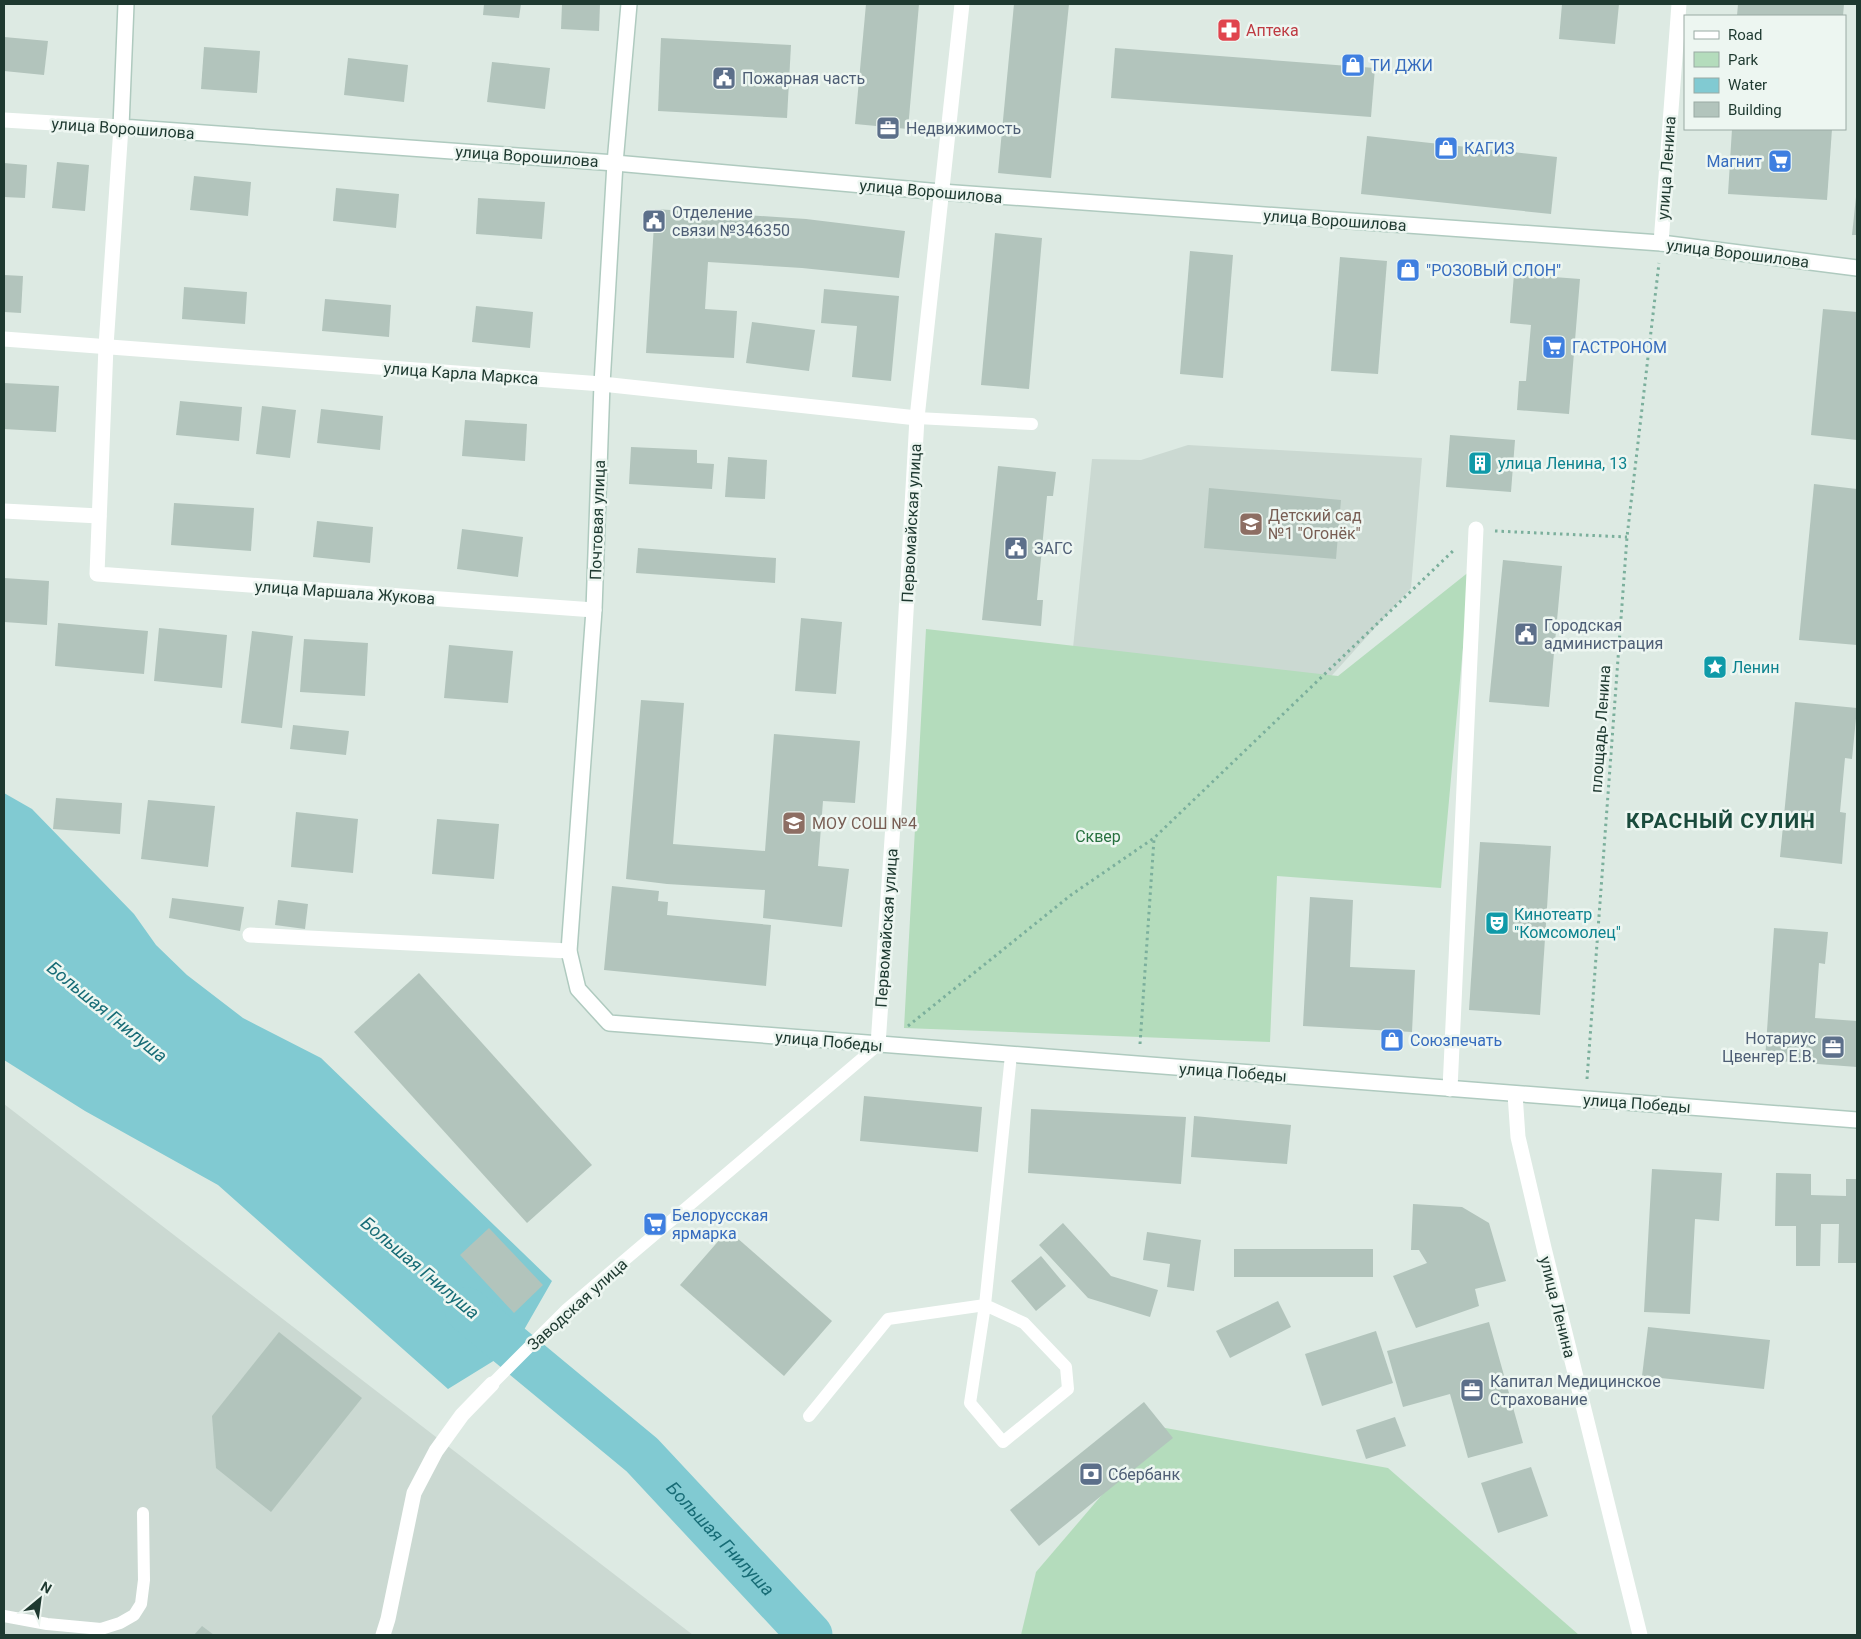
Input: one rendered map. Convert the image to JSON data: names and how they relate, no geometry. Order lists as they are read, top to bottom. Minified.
{"streets":{"street":["улица Ворошилова","улица Ленина","улица Карла Маркса","Почтовая улица","Первомайская улица","улица Маршала Жукова","улица Победы","Заводская улица"],"path":["площадь Ленина"]},"crossings":[["улица Ворошилова","улица Ленина"],["улица Ворошилова","Почтовая улица"],["улица Ворошилова","Первомайская улица"],["улица Ворошилова","площадь Ленина"],["улица Ленина","площадь Ленина"],["улица Ленина","улица Победы"],["улица Карла Маркса","Почтовая улица"],["улица Карла Маркса","Первомайская улица"],["Почтовая улица","улица Маршала Жукова"],["Почтовая улица","улица Победы"],["Первомайская улица","улица Победы"],["Первомайская улица","Заводская улица"],["площадь Ленина","улица Победы"],["улица Победы","Заводская улица"]],"districts":["КРАСНЫЙ СУЛИН"],"water":["Большая Гнилуша"],"parks":["Сквер"],"places":{"pharmacy":["Аптека"],"shop":["ТИ ДЖИ","КАГИЗ","\"РОЗОВЫЙ СЛОН\"","Союзпечать"],"public building":["Пожарная часть","Отделение связи №346350","ЗАГС","Городская администрация"],"office":["Недвижимость","Нотариус Цвенгер Е.В.","Капитал Медицинское Страхование"],"supermarket":["Магнит","ГАСТРОНОМ","Белорусская ярмарка"],"building":["улица Ленина, 13"],"school or university":["Детский сад №1 \"Огонёк\"","МОУ СОШ №4"],"place":["Ленин"],"theatre":["Кинотеатр \"Комсомолец\""],"bank":["Сбербанк"]},"legend":["Road","Park","Water","Building"],"north":"top right"}
